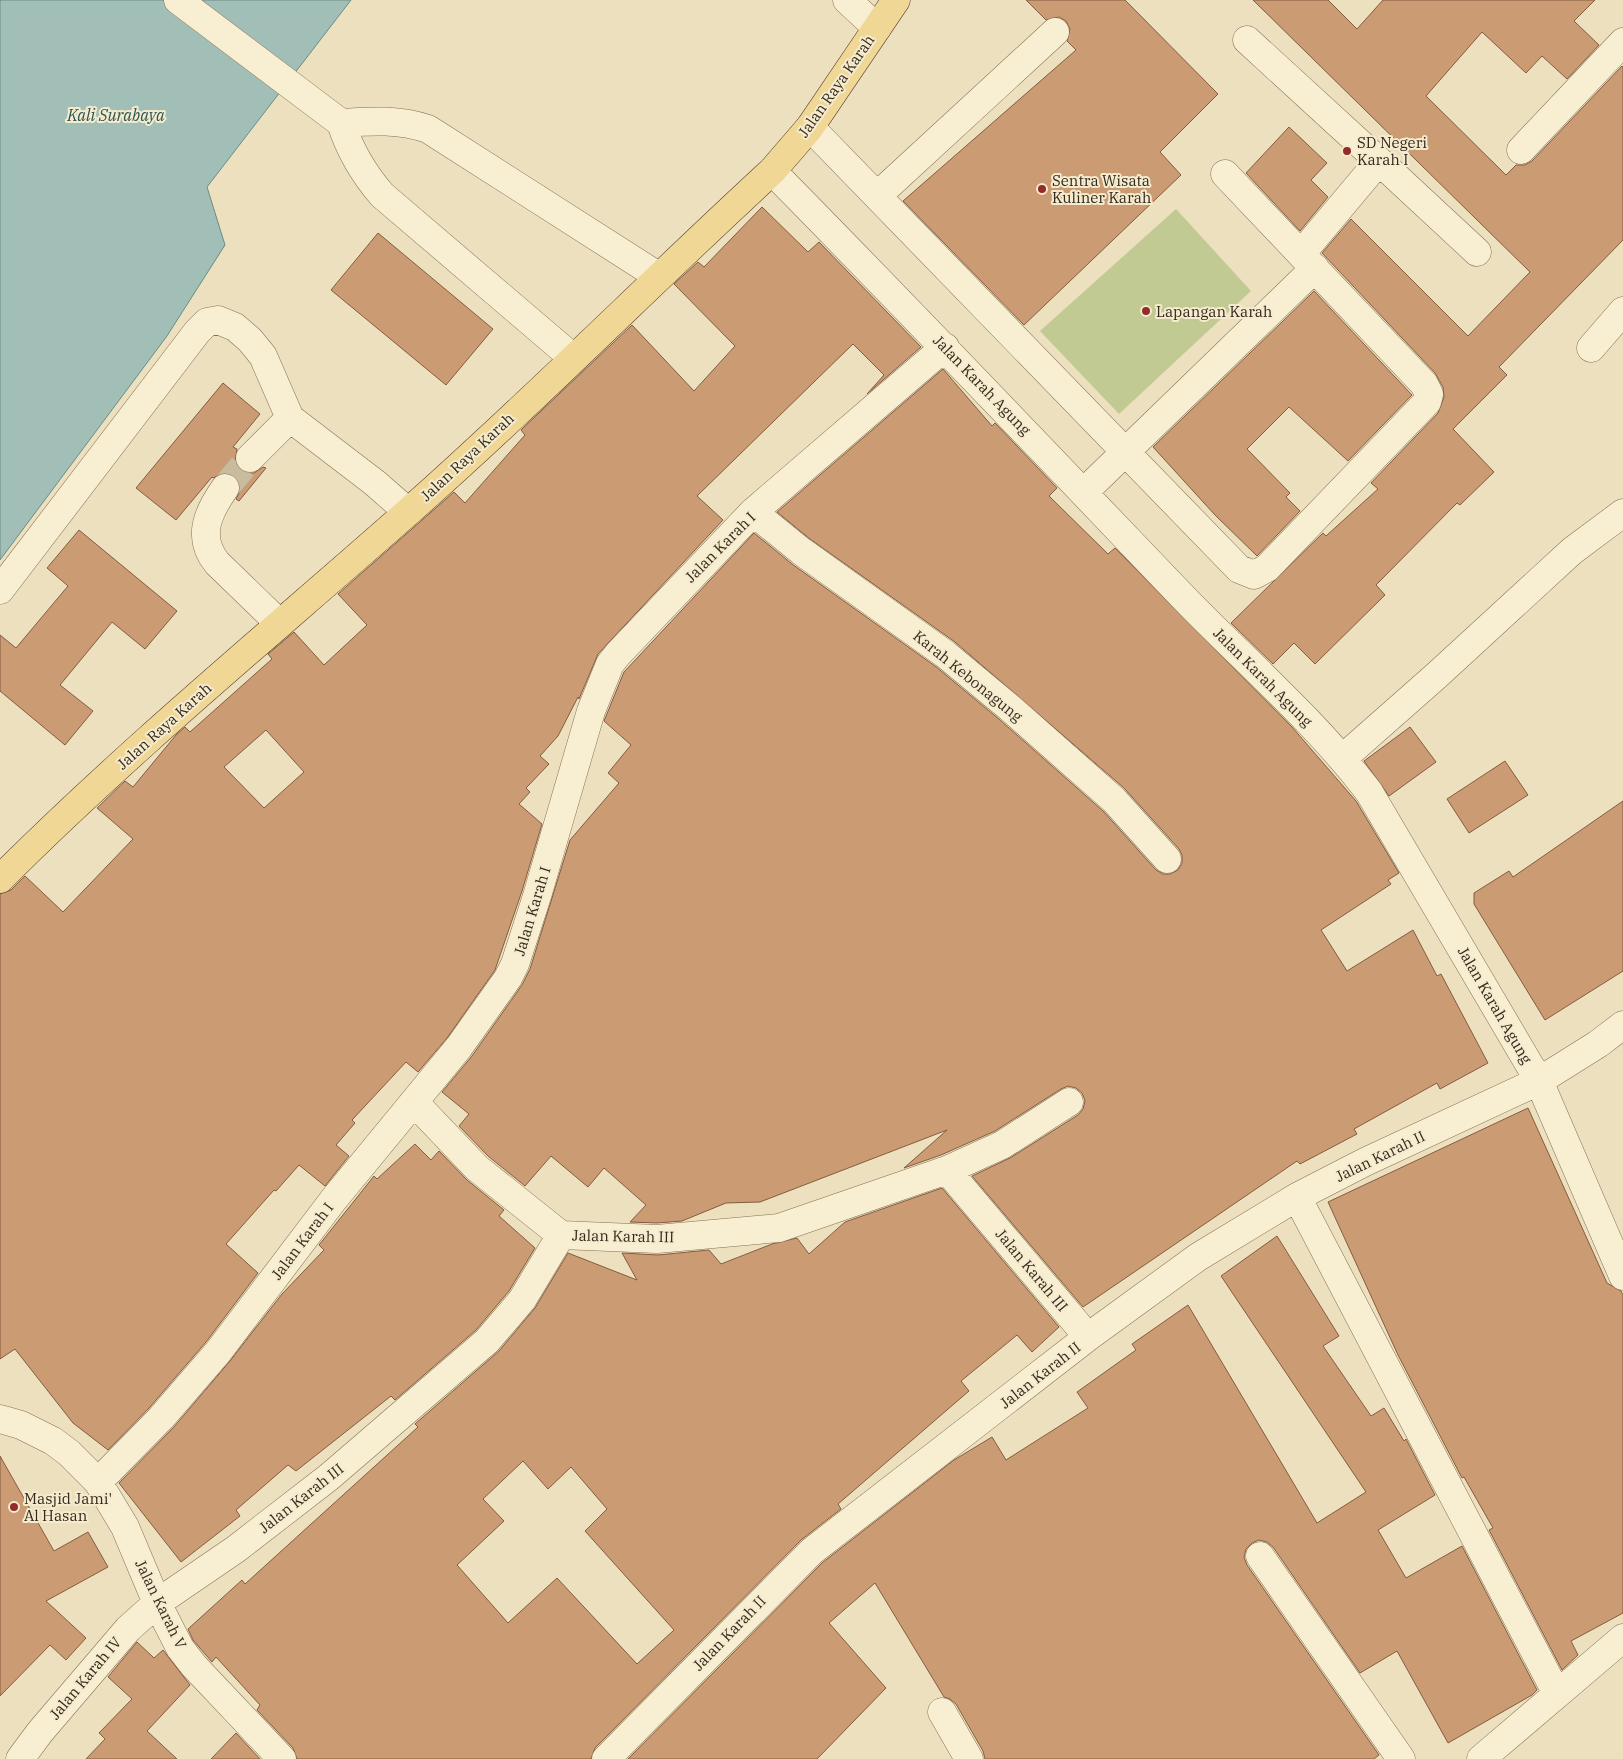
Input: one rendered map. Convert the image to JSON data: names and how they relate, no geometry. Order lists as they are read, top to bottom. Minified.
{"streets":{"main road":["Jalan Raya Karah"],"street":["Jalan Karah Agung","Jalan Karah I","Karah Kebonagung","Jalan Karah II","Jalan Karah III","Jalan Karah V","Jalan Karah IV"]},"crossings":[["Jalan Raya Karah","Jalan Karah Agung"],["Jalan Karah Agung","Jalan Karah I"],["Jalan Karah Agung","Jalan Karah II"],["Jalan Karah I","Karah Kebonagung"],["Jalan Karah I","Jalan Karah V"],["Jalan Karah II","Jalan Karah III"],["Jalan Karah III","Jalan Karah V"],["Jalan Karah III","Jalan Karah IV"],["Jalan Karah V","Jalan Karah IV"]],"water":["Kali Surabaya"],"places":["SD Negeri Karah I","Sentra Wisata Kuliner Karah","Lapangan Karah","Masjid Jami' Al Hasan"]}
